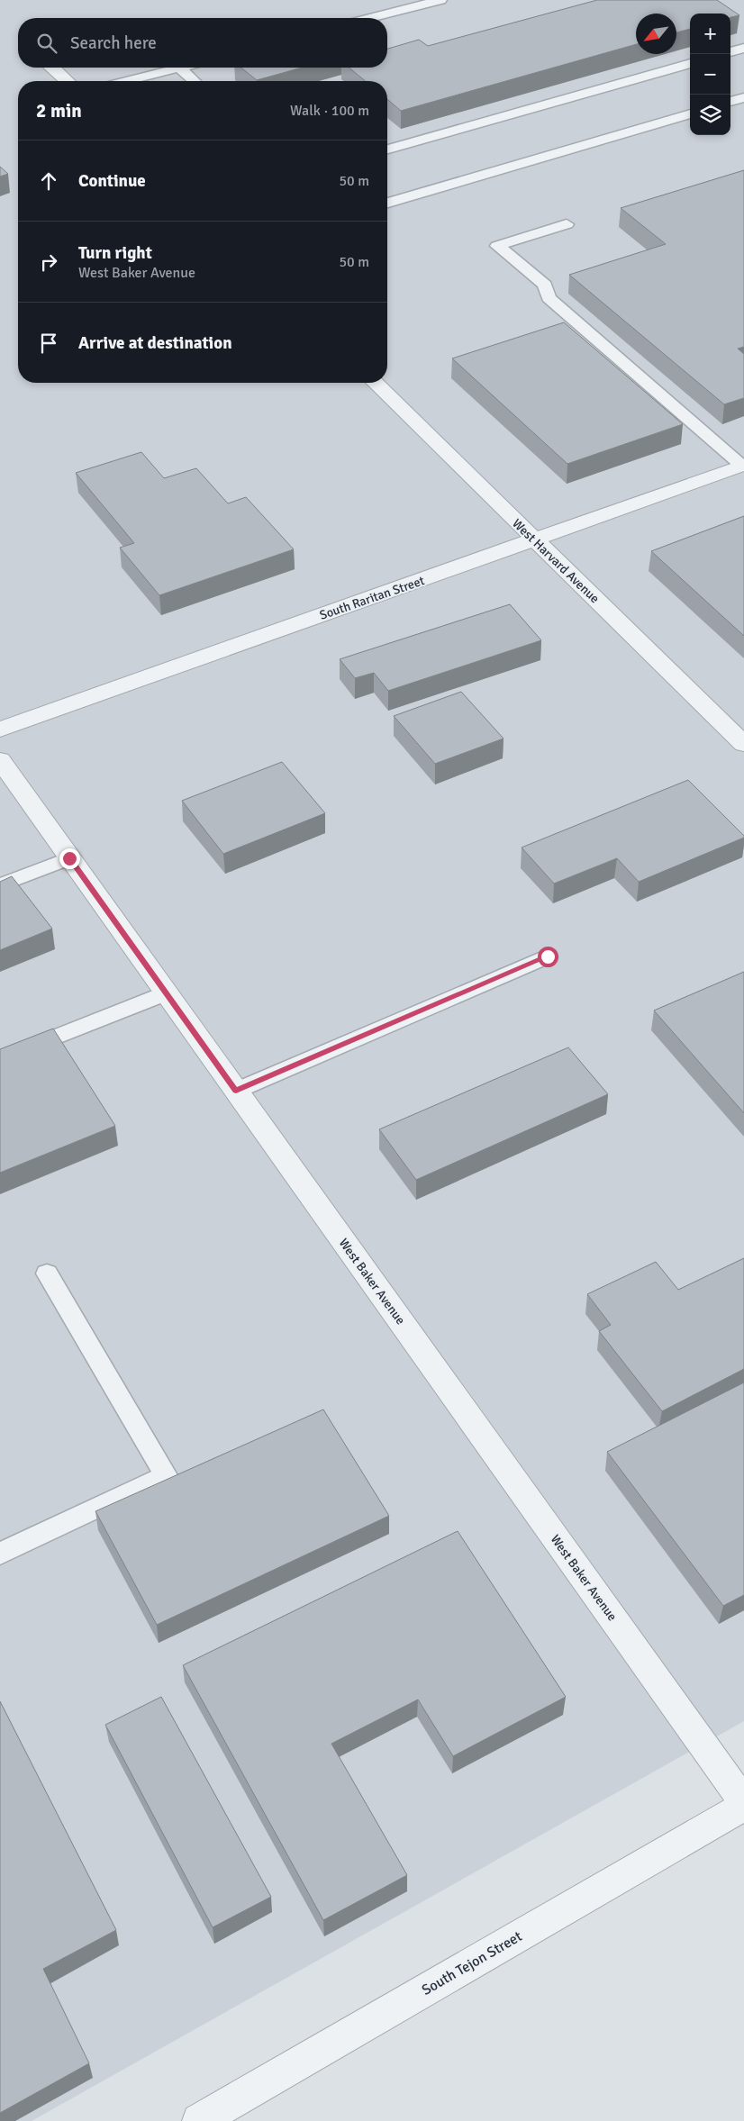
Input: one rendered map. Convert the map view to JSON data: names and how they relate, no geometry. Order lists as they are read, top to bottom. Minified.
{"streets":{"street":["West Harvard Avenue","South Raritan Street","West Baker Avenue","South Tejon Street"]},"crossings":[["West Harvard Avenue","South Raritan Street"]],"north":"bottom left","page":{"map_buttons":["+","−"],"search":"Search here","heading":["2 min","Walk · 100 m"],"list":[["Continue","50 m"],["Turn right","West Baker Avenue","50 m"],"Arrive at destination"]}}
